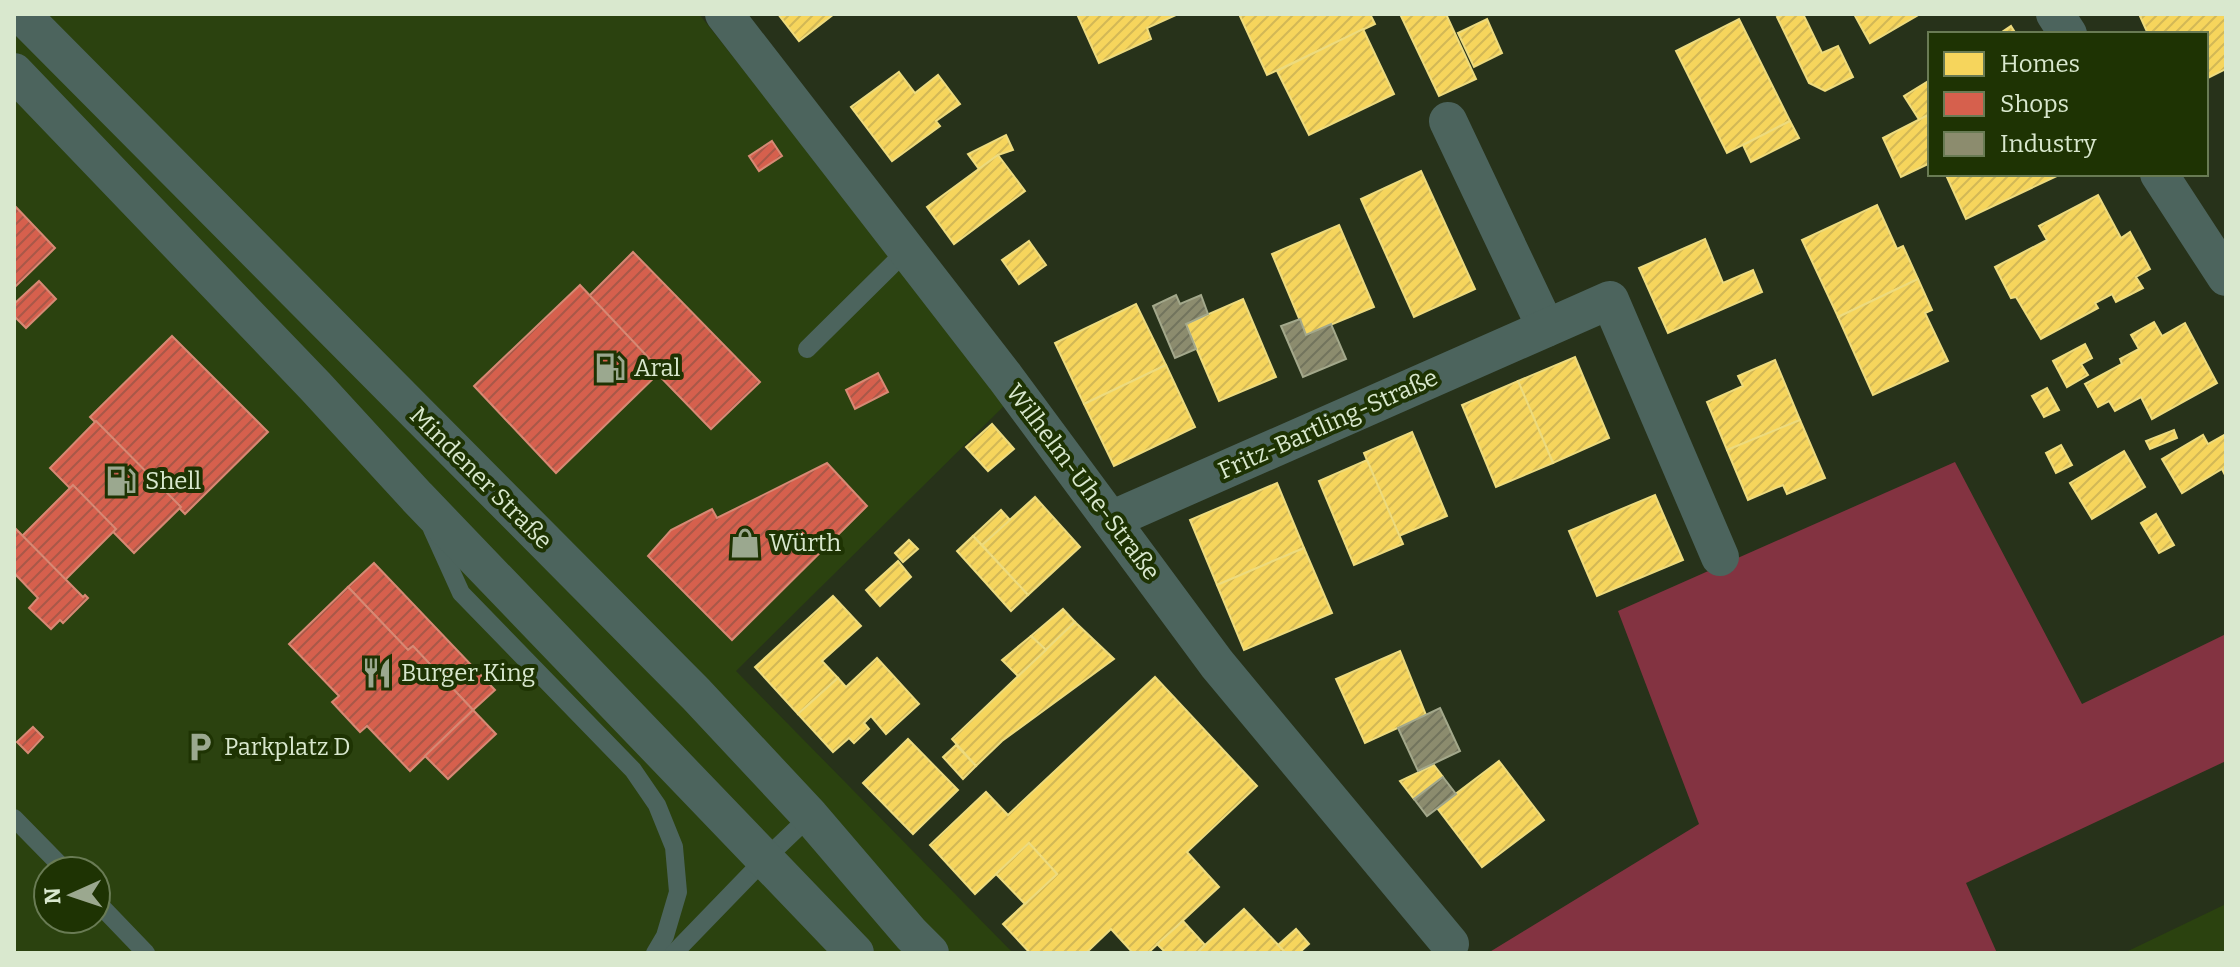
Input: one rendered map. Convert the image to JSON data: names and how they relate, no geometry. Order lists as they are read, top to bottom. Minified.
{"streets":{"street":["Fritz-Bartling-Straße","Mindener Straße","Wilhelm-Uhe-Straße"]},"crossings":[["Fritz-Bartling-Straße","Wilhelm-Uhe-Straße"]],"places":{"fuel station":["Aral","Shell"],"shop":["Würth"],"restaurant":["Burger King"],"parking":["Parkplatz D"]},"legend":["Homes","Shops","Industry"],"north":"left"}
